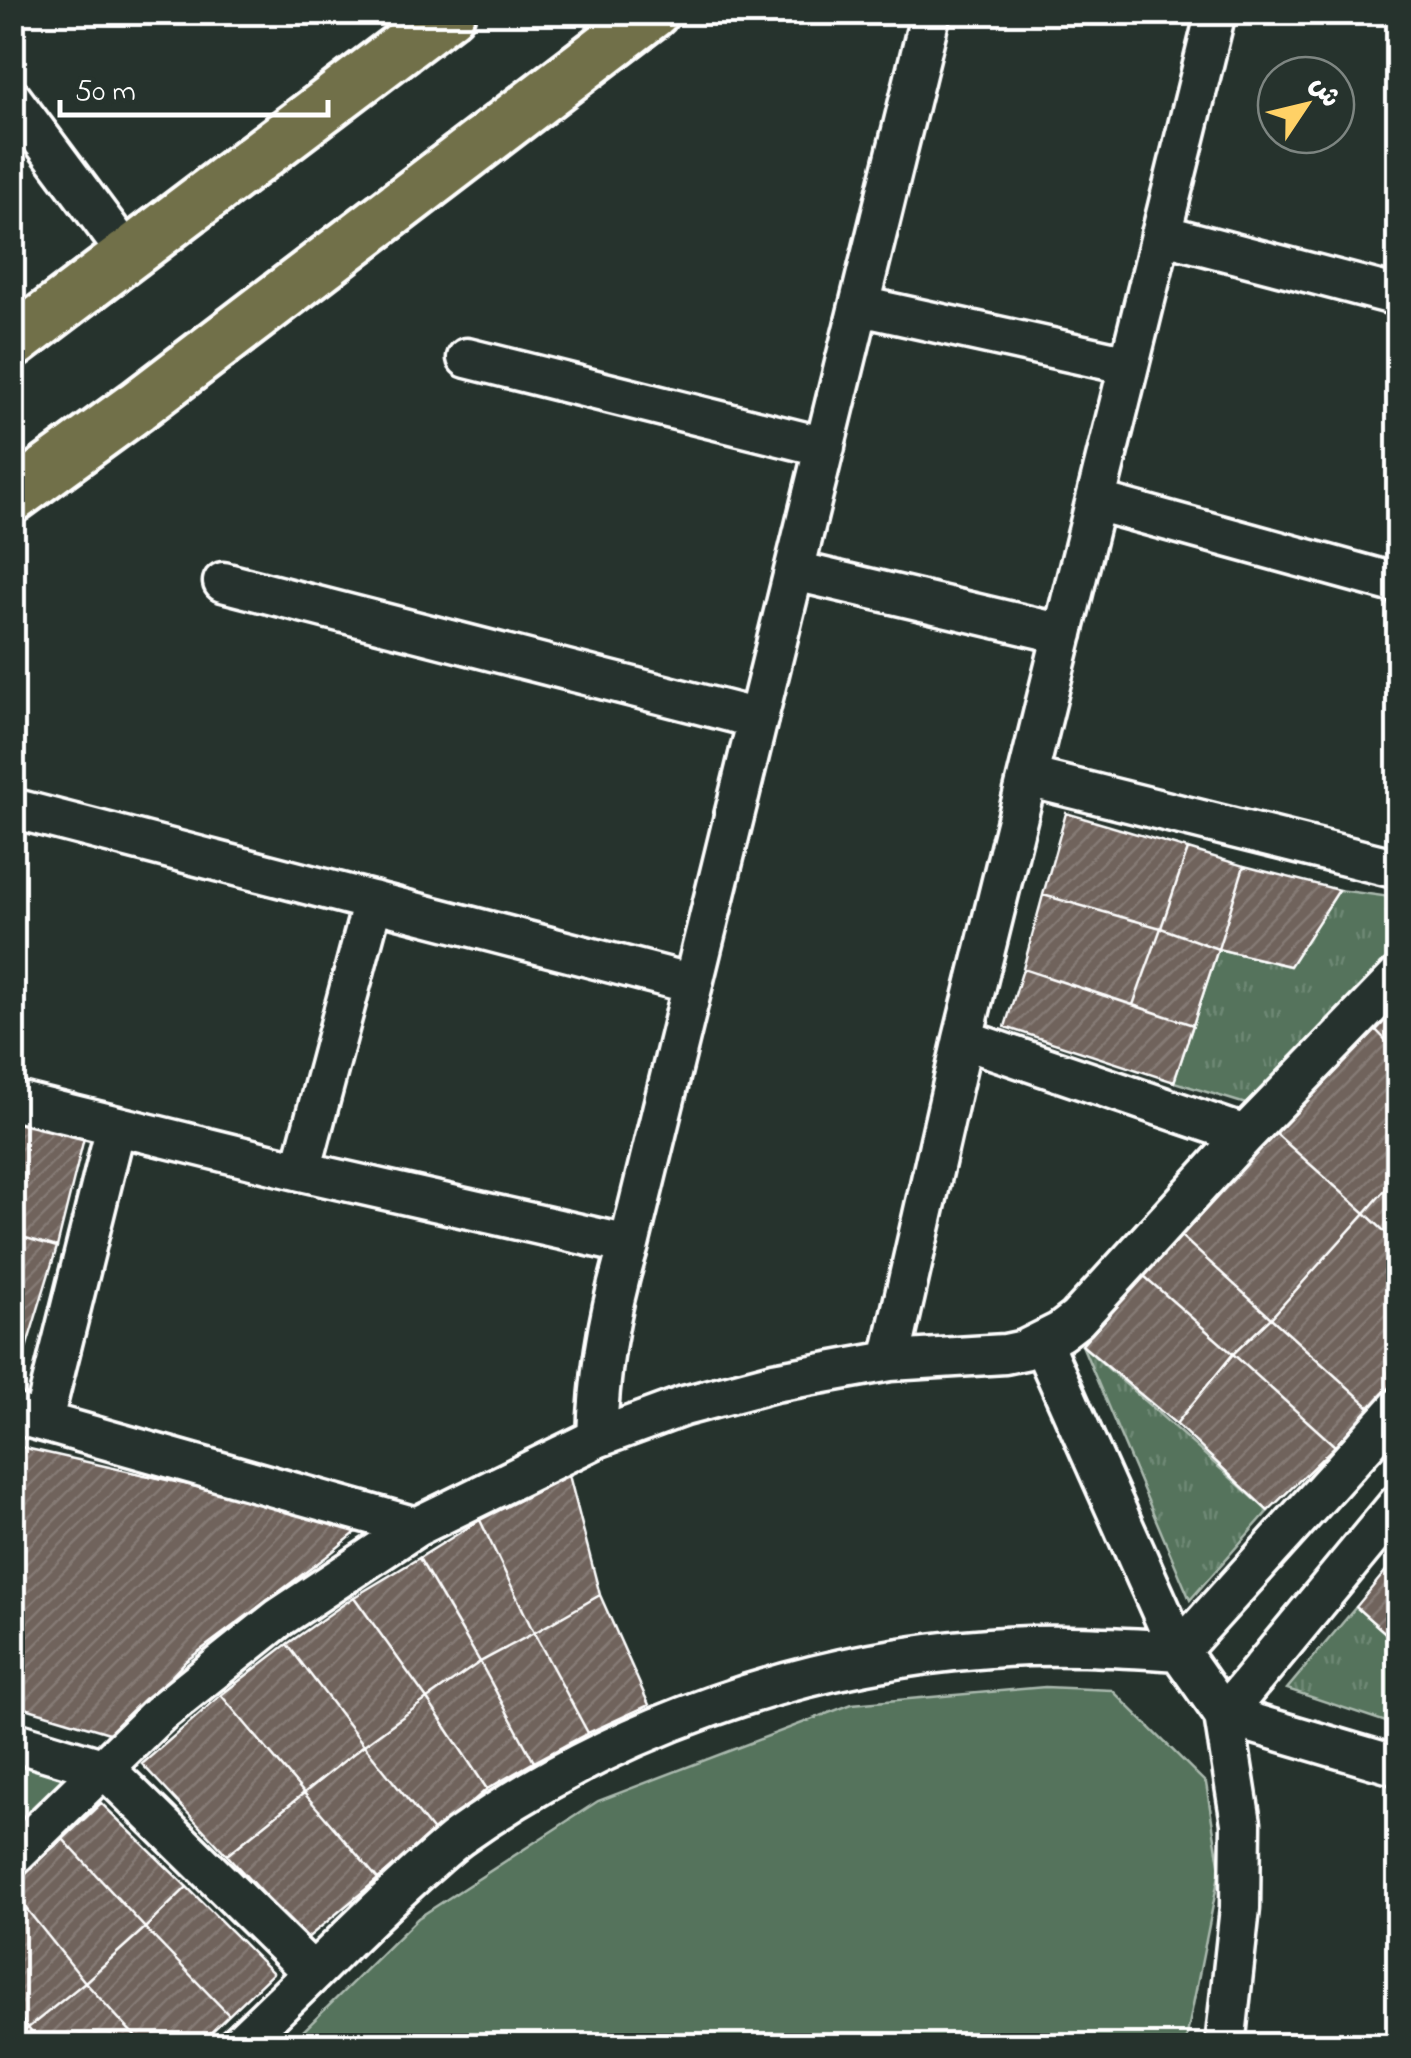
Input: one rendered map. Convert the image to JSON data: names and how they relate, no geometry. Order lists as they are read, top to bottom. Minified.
{"scale_bar":"50 m","north":"top right"}
